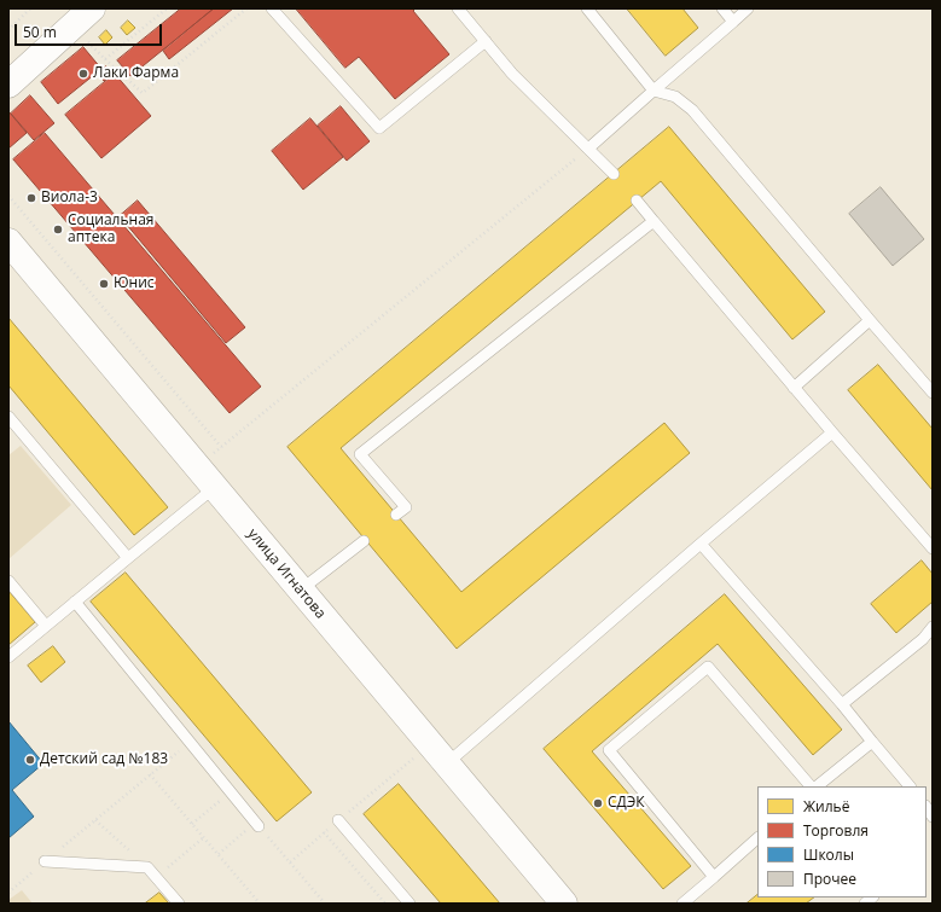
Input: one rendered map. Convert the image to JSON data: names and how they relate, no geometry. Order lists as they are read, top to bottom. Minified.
{"streets":{"street":["улица Игнатова"]},"places":["Лаки Фарма","Виола-3","Социальная аптека","Юнис","Детский сад №183","СДЭК"],"legend":["Жильё","Торговля","Школы","Прочее"],"scale_bar":"50 m"}
